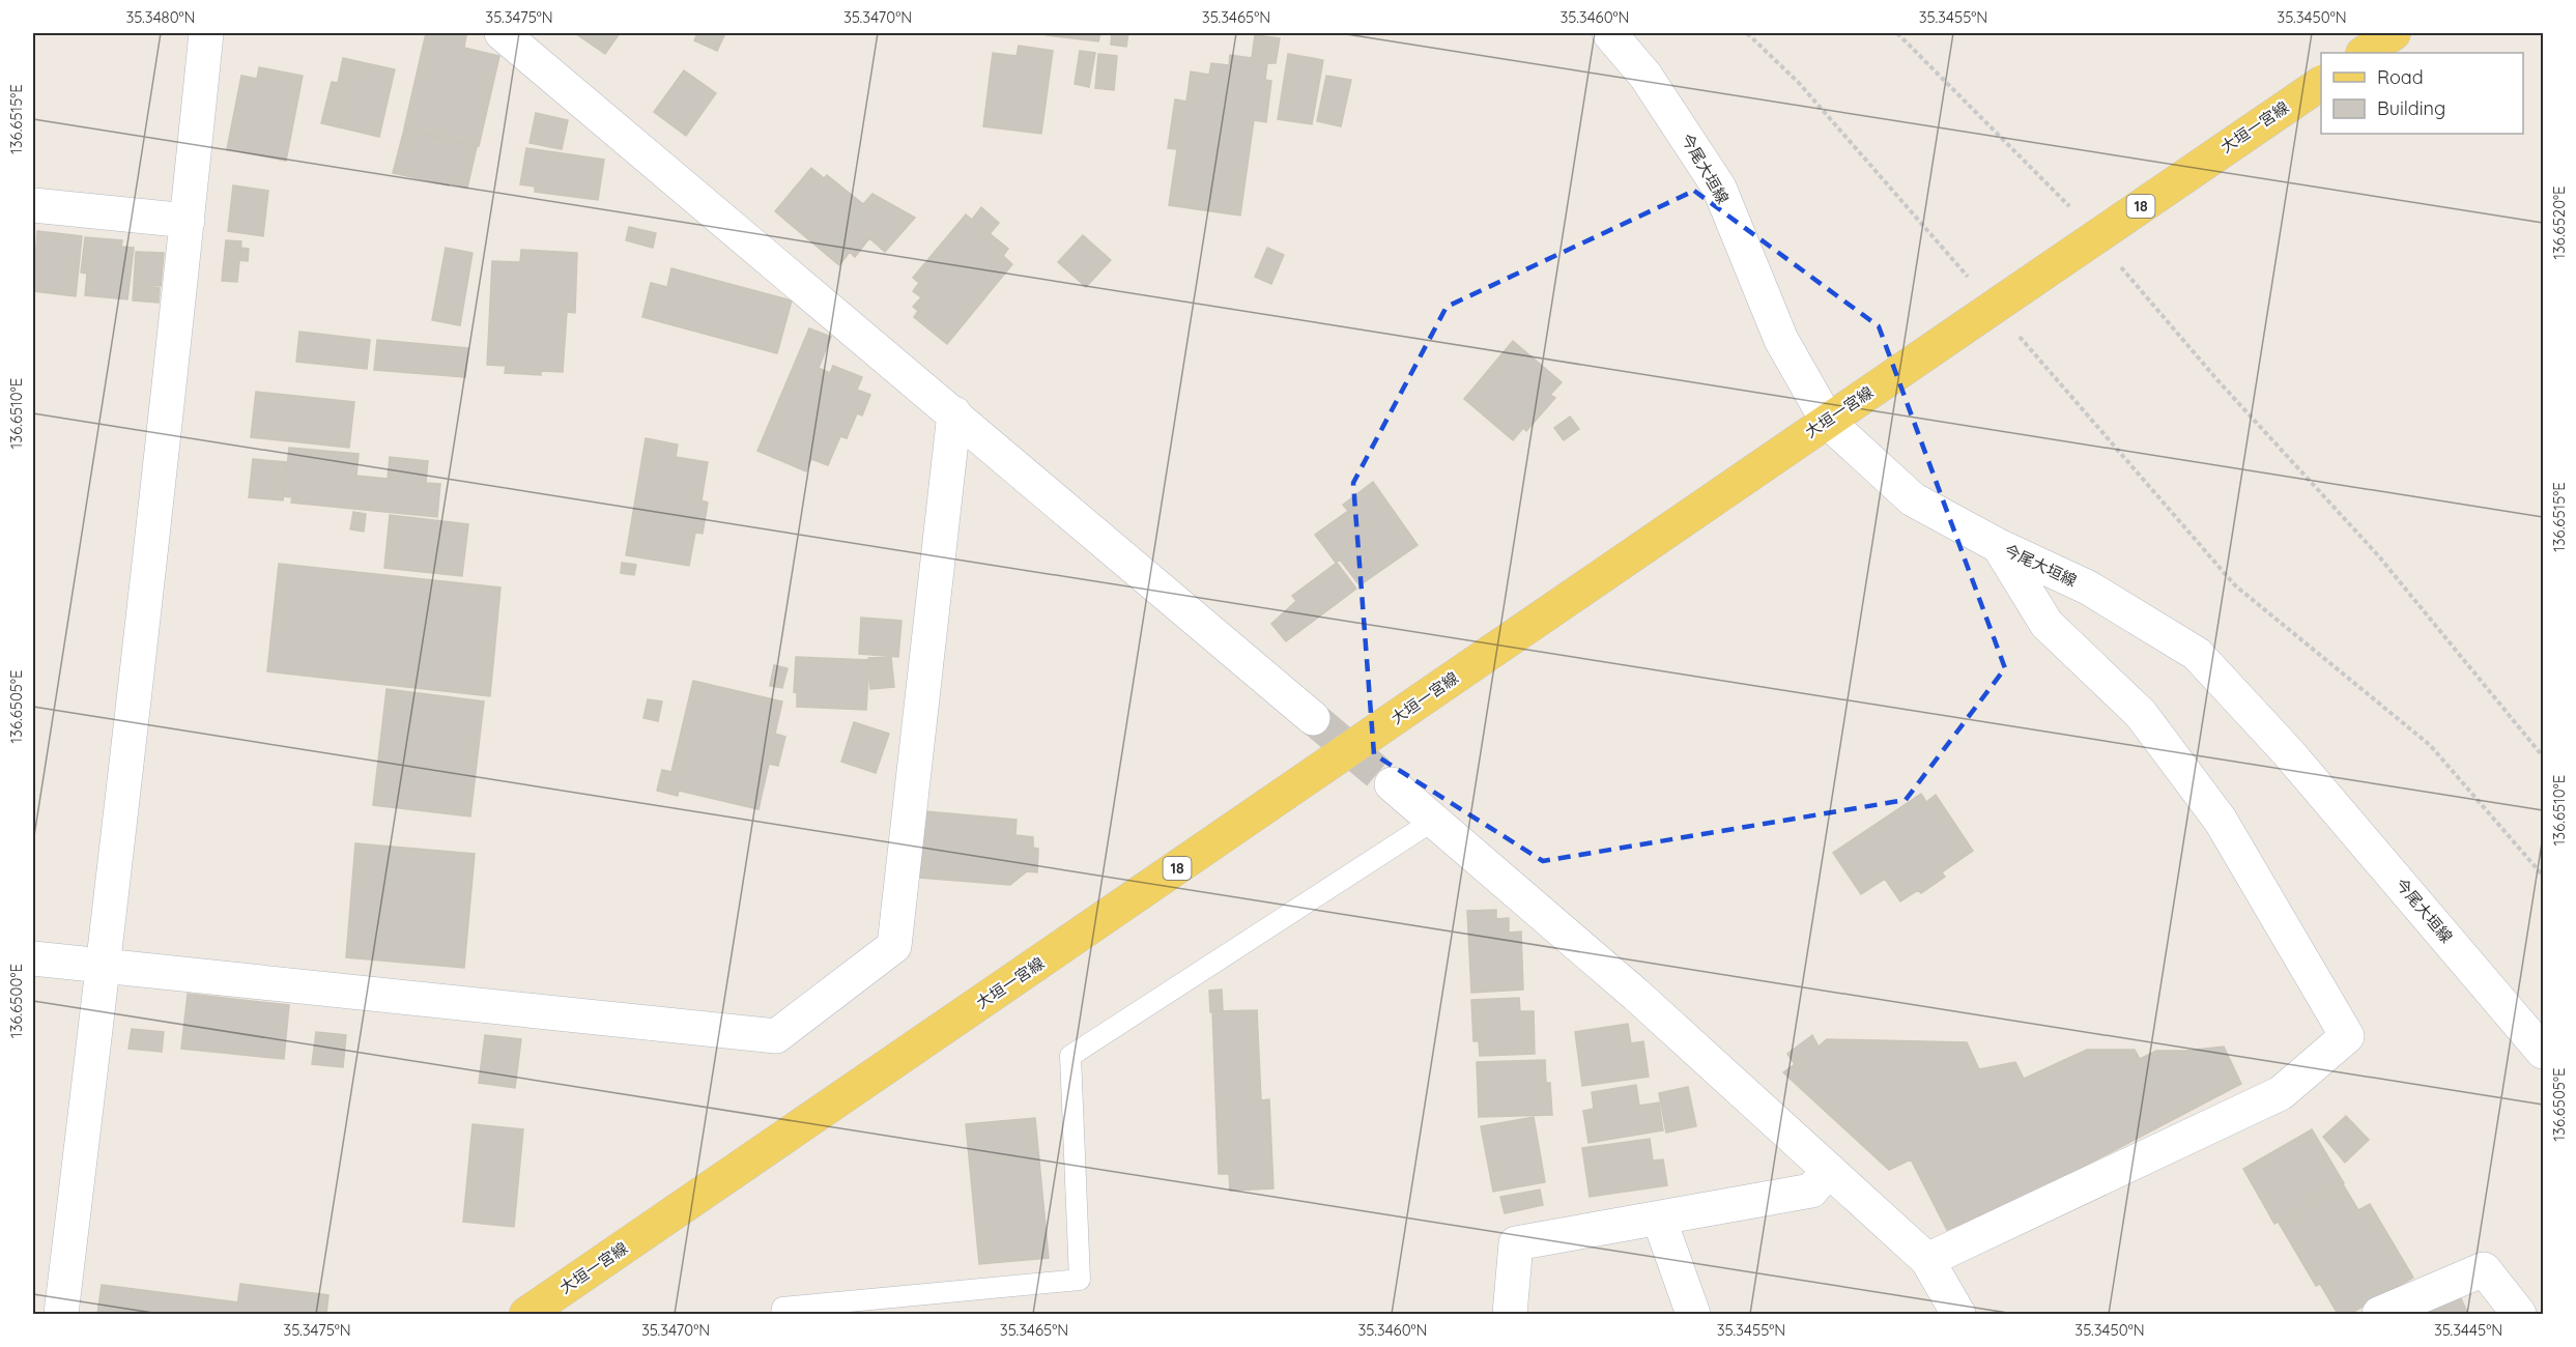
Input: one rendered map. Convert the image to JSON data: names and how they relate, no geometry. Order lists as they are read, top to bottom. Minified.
{"streets":{"main road":["大垣一宮線","18"],"street":["今尾大垣線"]},"crossings":[["大垣一宮線","今尾大垣線"]],"legend":["Road","Building"],"coordinates":["35.3480°N","35.3475°N","35.3470°N","35.3465°N","35.3460°N","35.3455°N","35.3450°N","136.6515°E","136.6520°E","136.6510°E","136.6505°E","136.6500°E","35.3445°N"]}
